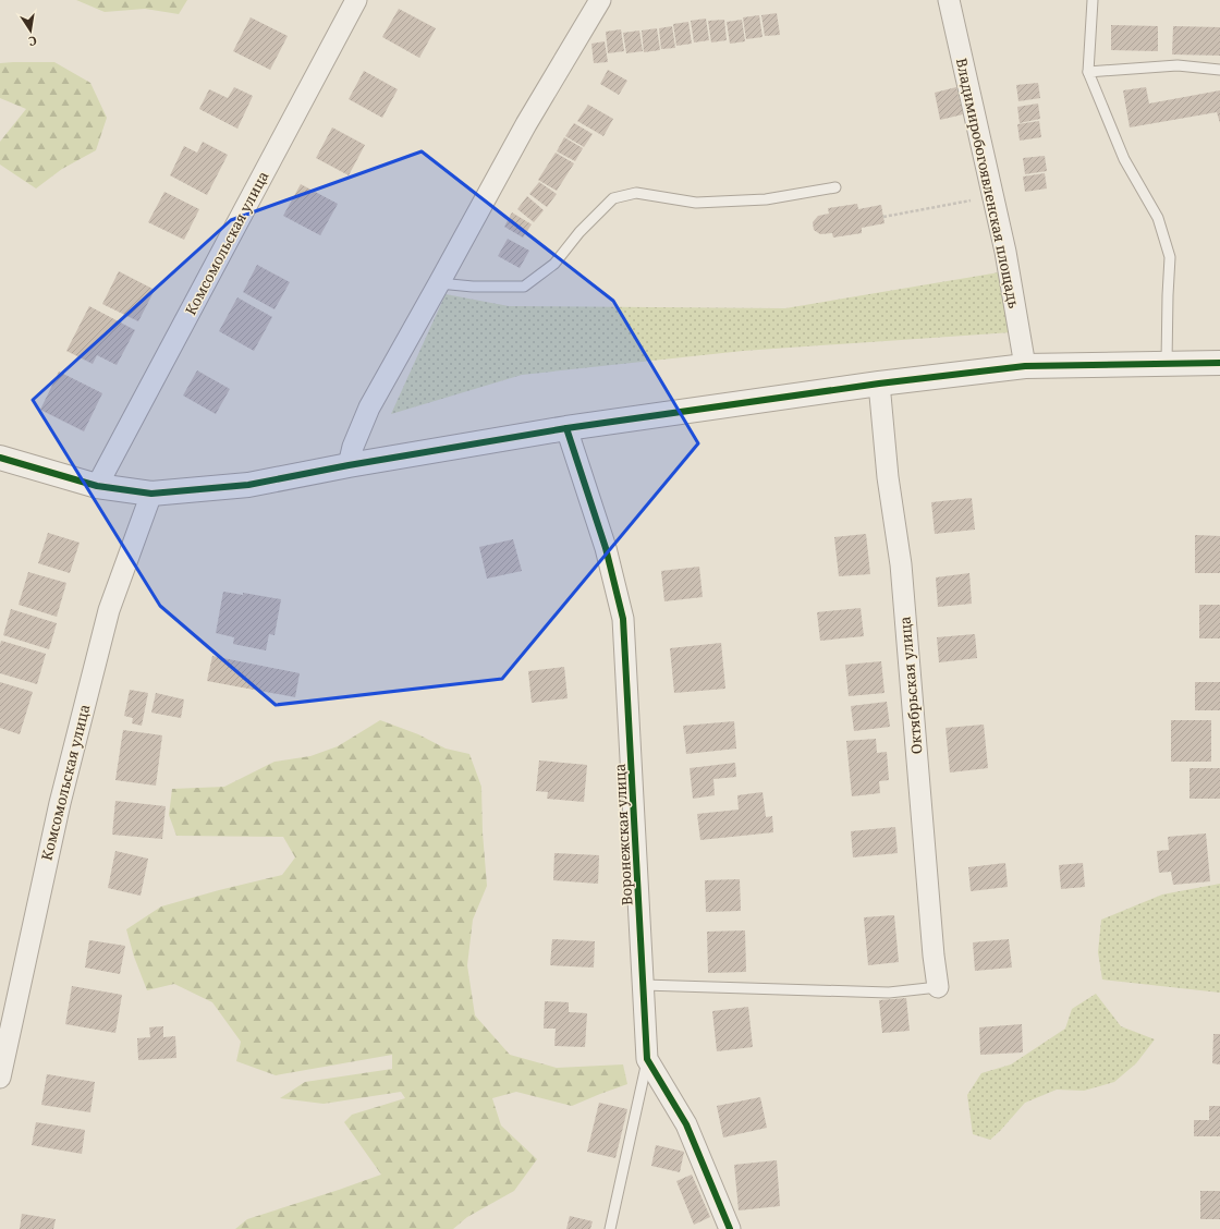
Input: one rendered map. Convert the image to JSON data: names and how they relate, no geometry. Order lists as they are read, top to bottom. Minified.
{"streets":{"street":["Владимиробогоявленская площадь","Комсомольская улица","Октябрьская улица","Воронежская улица"]},"north":"bottom"}
